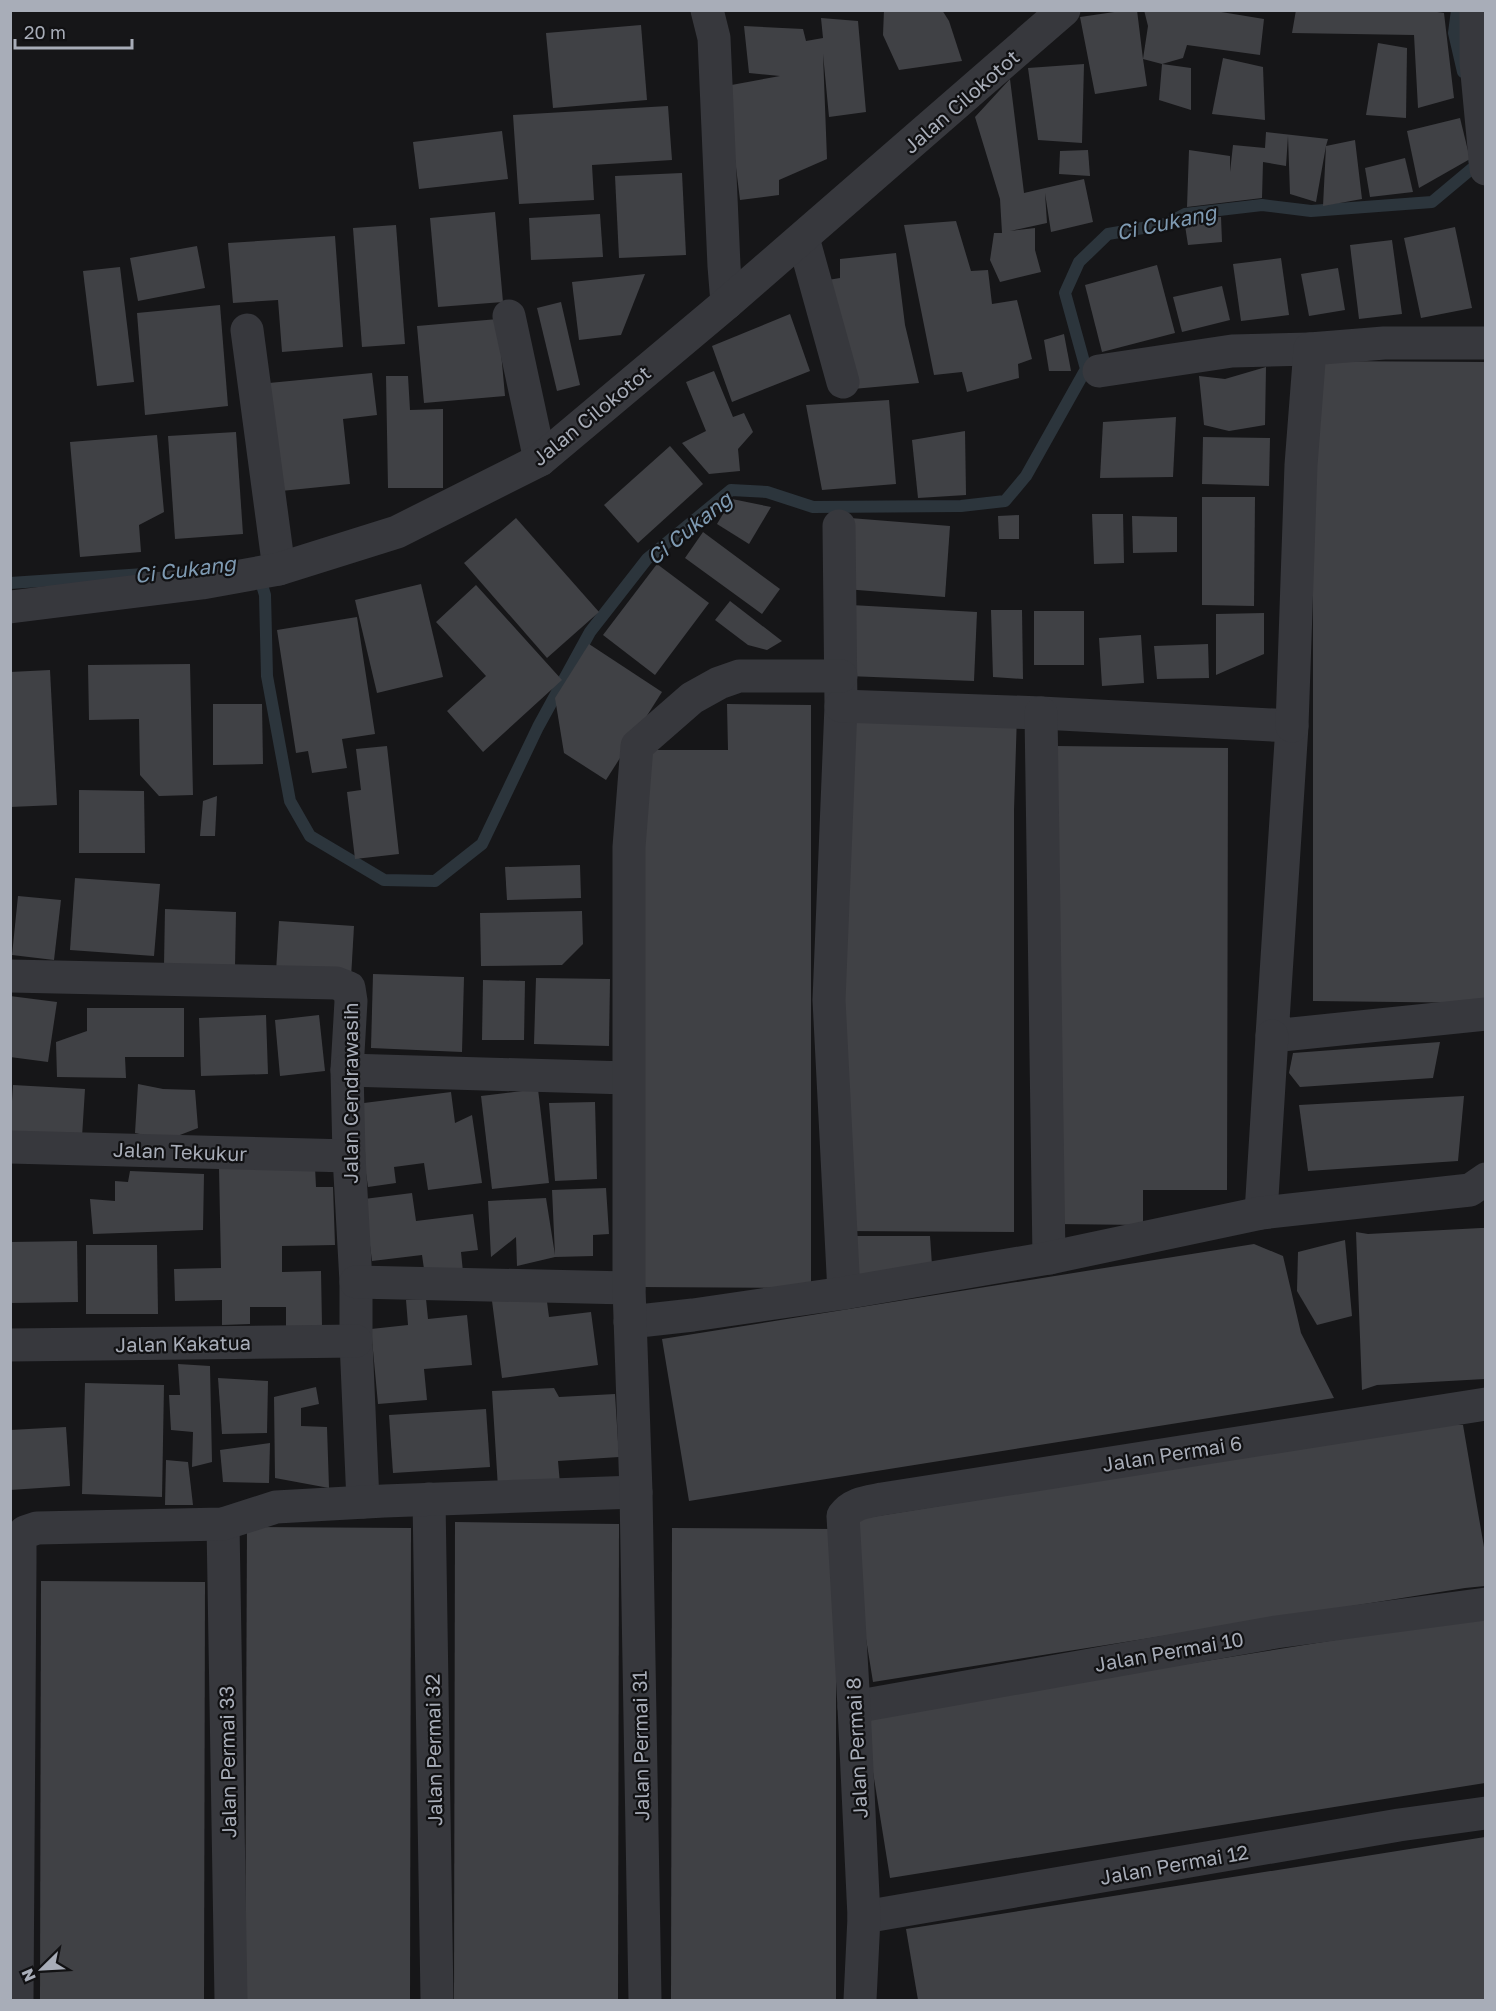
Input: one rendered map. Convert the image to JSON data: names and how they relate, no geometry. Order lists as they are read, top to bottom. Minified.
{"streets":{"street":["Jalan Cilokotot","Jalan Cendrawasih","Jalan Tekukur","Jalan Kakatua","Jalan Permai 6","Jalan Permai 10","Jalan Permai 31","Jalan Permai 8","Jalan Permai 32","Jalan Permai 33","Jalan Permai 12"]},"crossings":[["Jalan Cendrawasih","Jalan Tekukur"],["Jalan Cendrawasih","Jalan Kakatua"],["Jalan Permai 6","Jalan Permai 8"],["Jalan Permai 10","Jalan Permai 8"],["Jalan Permai 8","Jalan Permai 12"]],"water":["Ci Cukang"],"scale_bar":"20 m","north":"bottom left"}
